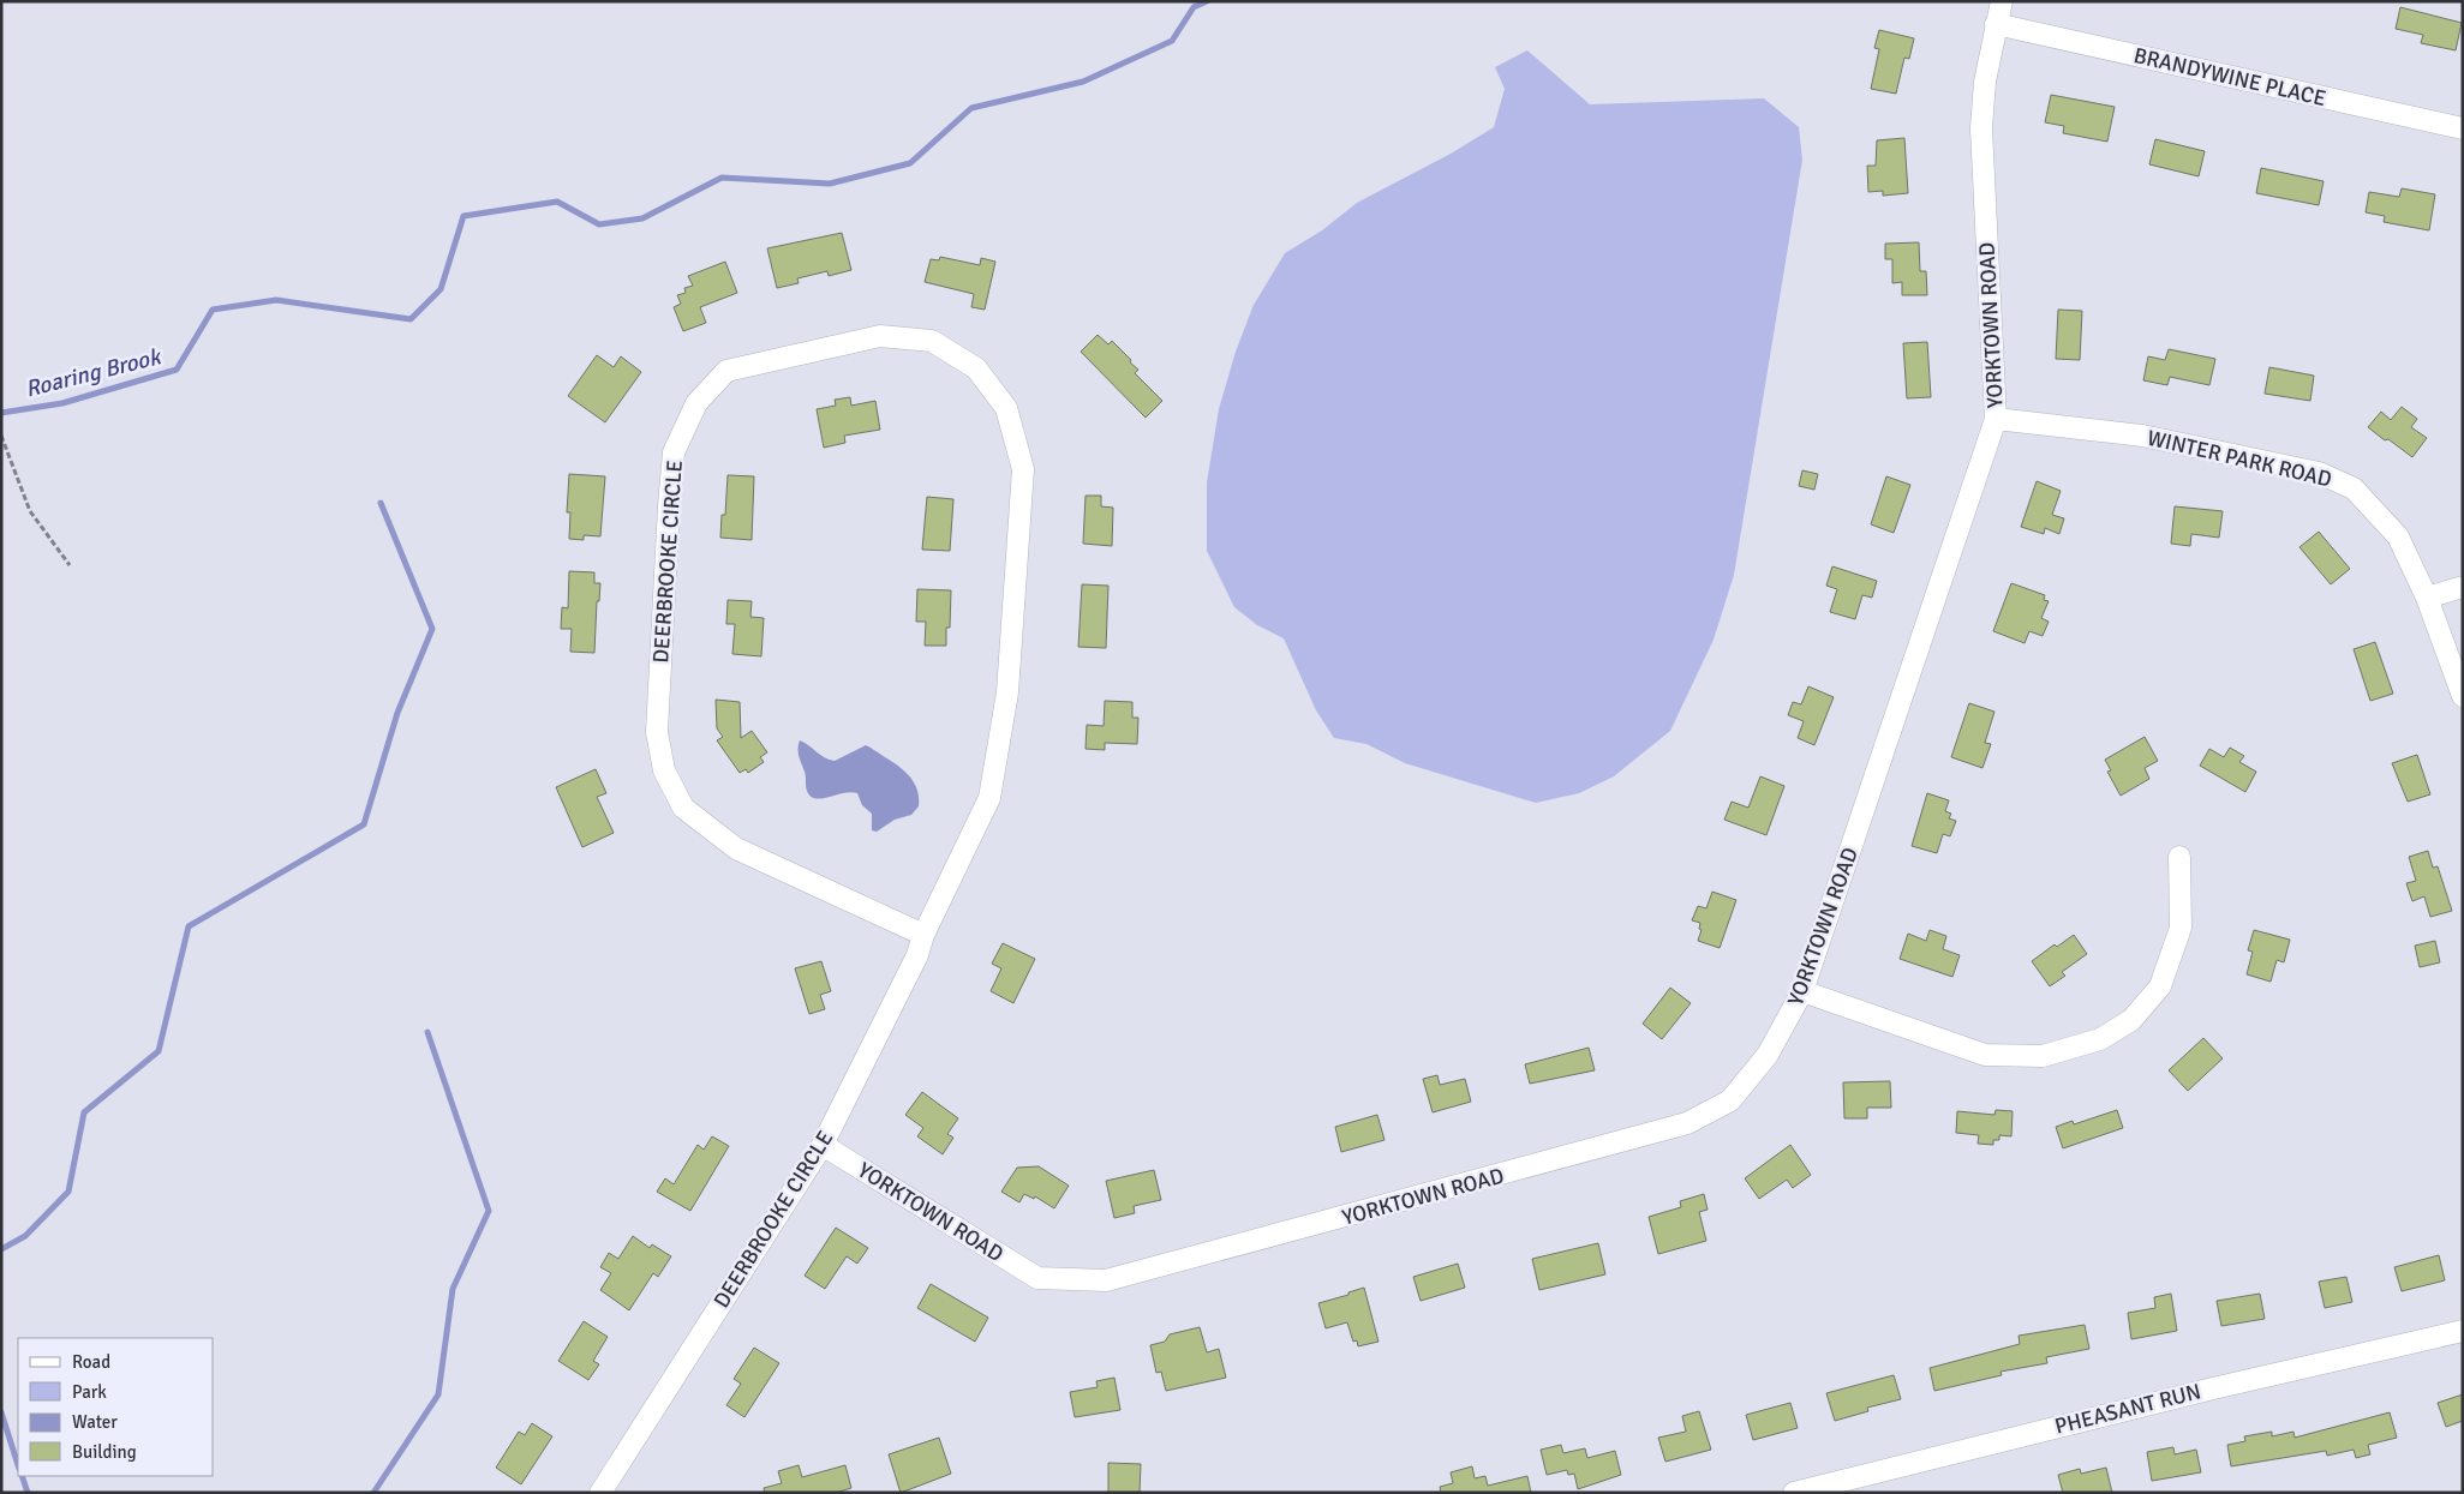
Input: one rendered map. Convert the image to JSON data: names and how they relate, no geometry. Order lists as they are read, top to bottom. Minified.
{"streets":{"street":["BRANDYWINE PLACE","YORKTOWN ROAD","WINTER PARK ROAD","DEERBROOKE CIRCLE","PHEASANT RUN"]},"crossings":[["BRANDYWINE PLACE","YORKTOWN ROAD"],["YORKTOWN ROAD","WINTER PARK ROAD"],["YORKTOWN ROAD","DEERBROOKE CIRCLE"]],"water":["Roaring Brook"],"legend":["Road","Park","Water","Building"]}
